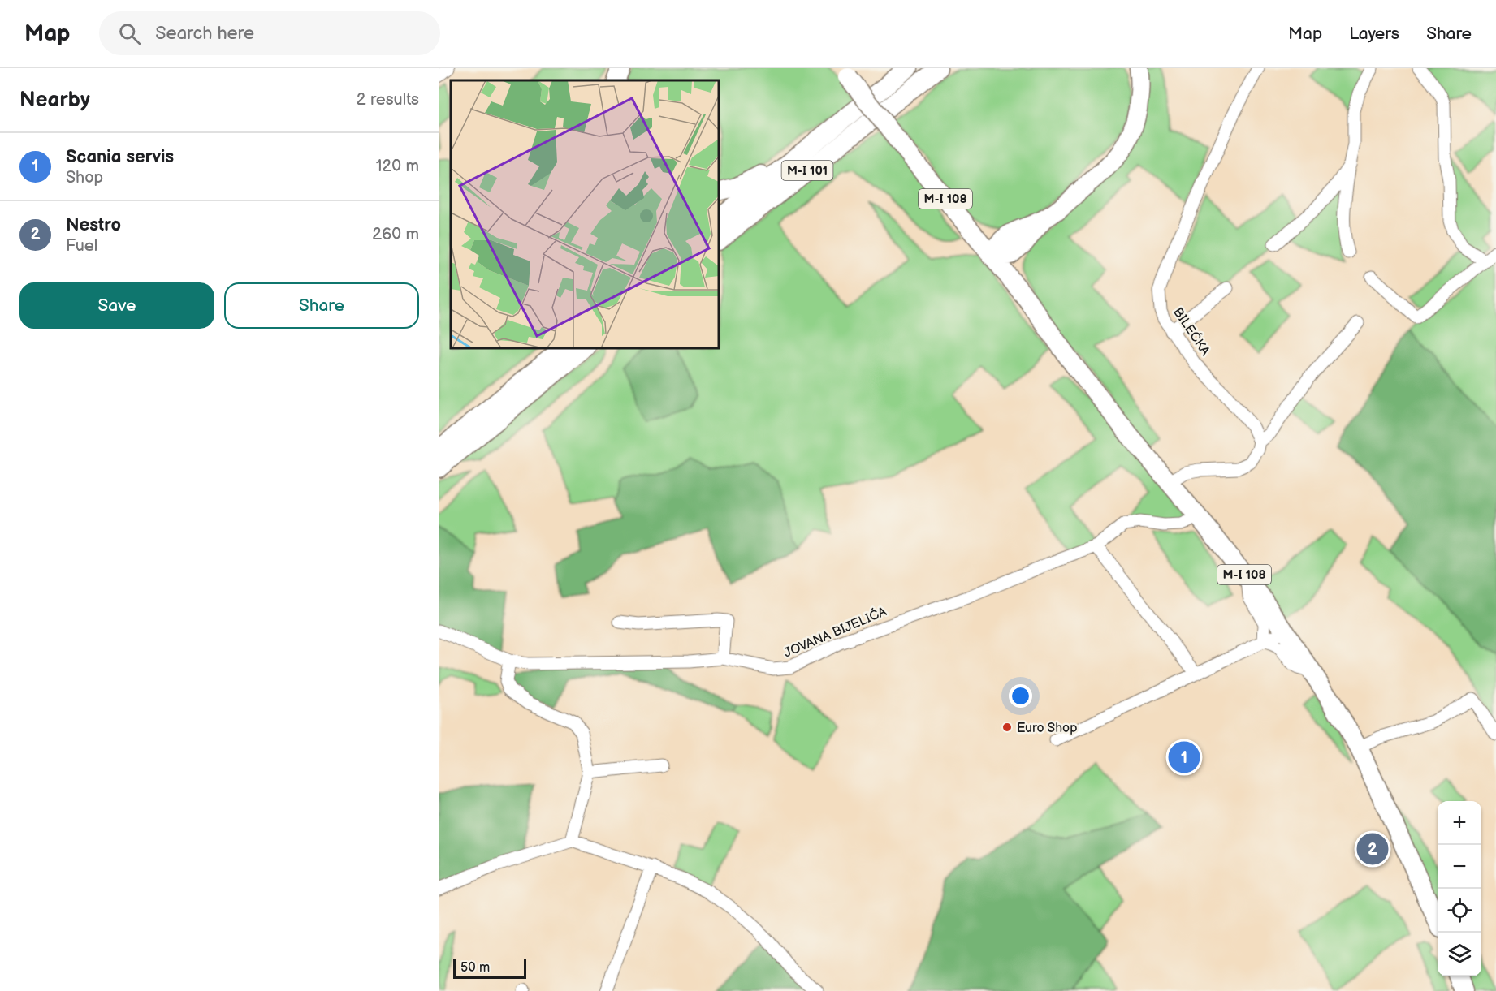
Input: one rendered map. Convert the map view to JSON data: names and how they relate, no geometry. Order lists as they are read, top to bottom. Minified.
{"streets":{"main road":["M-I 101","M-I 108"],"street":["BILEĆKA","JOVANA BIJELIĆA"]},"crossings":[["M-I 108","JOVANA BIJELIĆA"]],"places":["Euro Shop"],"scale_bar":"50 m","page":{"header":"Map","search":"Search here","nav":["Map","Layers","Share"],"heading":["Nearby","2 results"],"list":[{"mark":"1","name":"Scania servis","note":"Shop","value":"120 m"},{"mark":"2","name":"Nestro","note":"Fuel","value":"260 m"}],"buttons":["Save","Share"],"pins":["1","2"],"map_buttons":["+","−"],"scale":"50 m"}}
